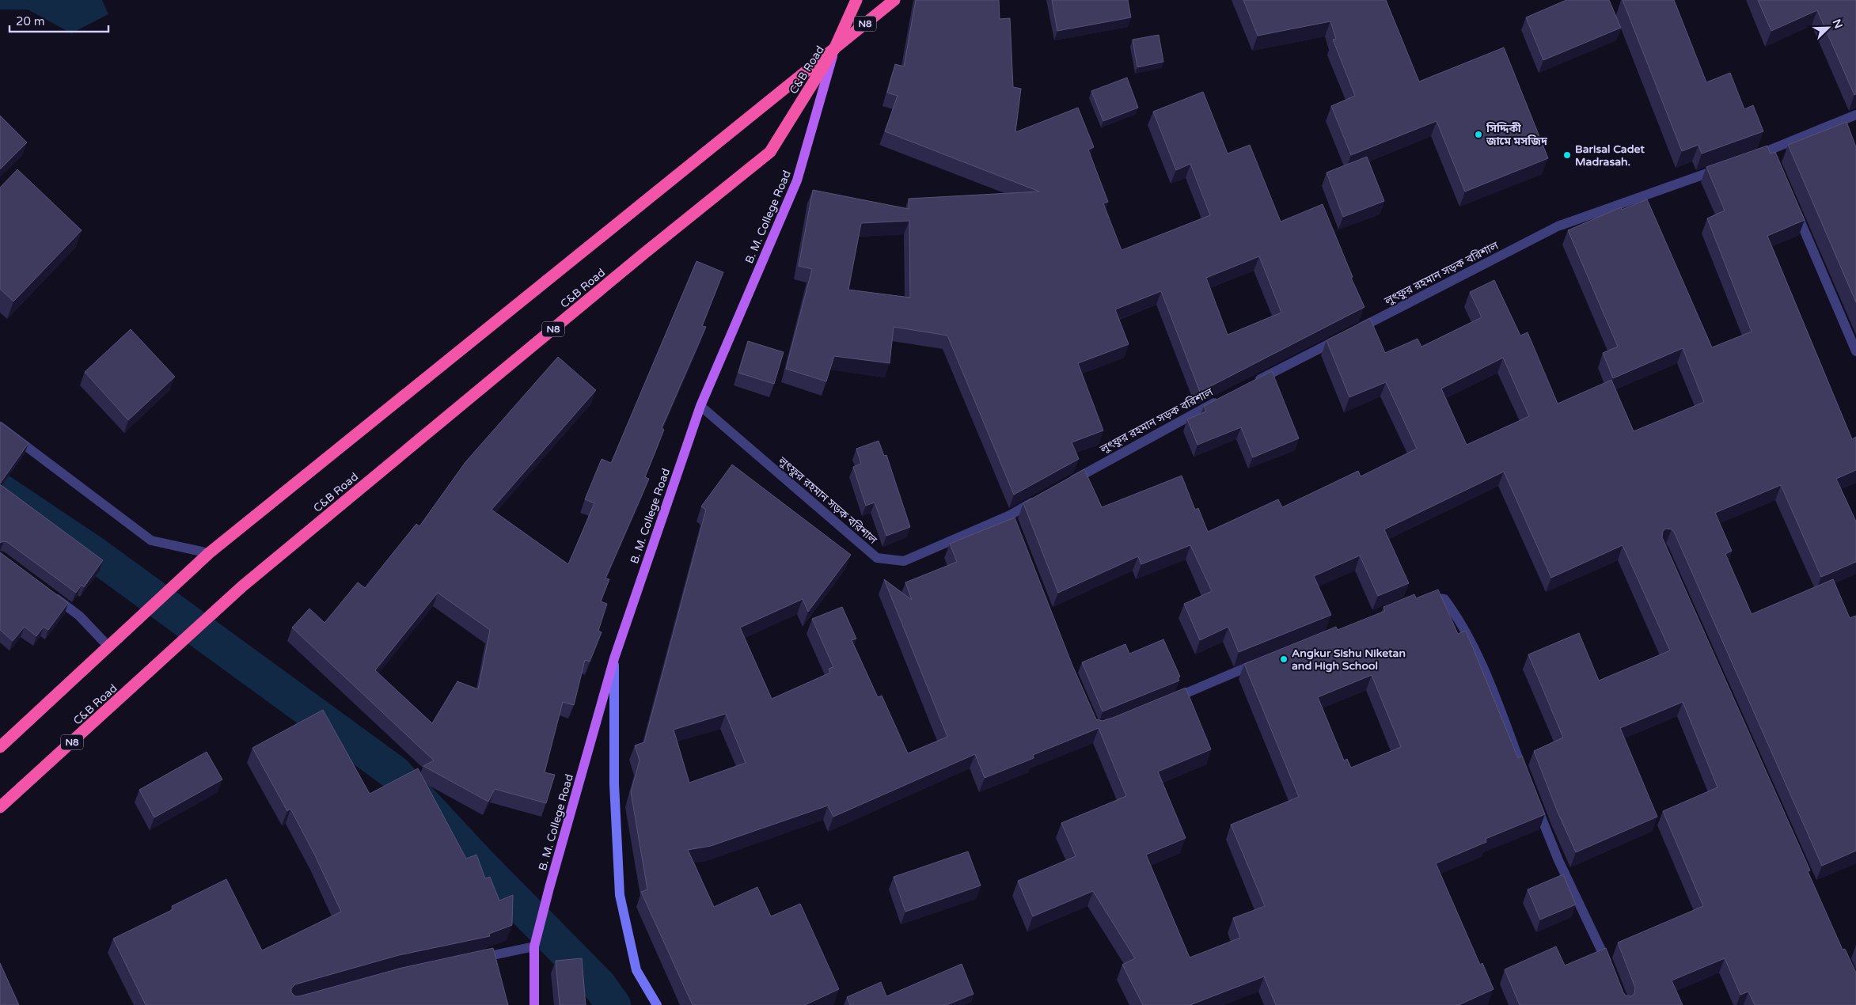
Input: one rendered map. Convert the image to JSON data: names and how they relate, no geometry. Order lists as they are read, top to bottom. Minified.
{"streets":{"highway":["N8","C&B Road"],"main road":["B. M. College Road"],"street":["লুৎফুর রহমান সড়ক বরিশাল"]},"crossings":[["N8","C&B Road"],["N8","B. M. College Road"],["C&B Road","B. M. College Road"],["B. M. College Road","লুৎফুর রহমান সড়ক বরিশাল"]],"places":["সিদ্দিকী জামে মসজিদ","Barisal Cadet Madrasah.","Angkur Sishu Niketan and High School"],"scale_bar":"20 m","north":"top right"}
